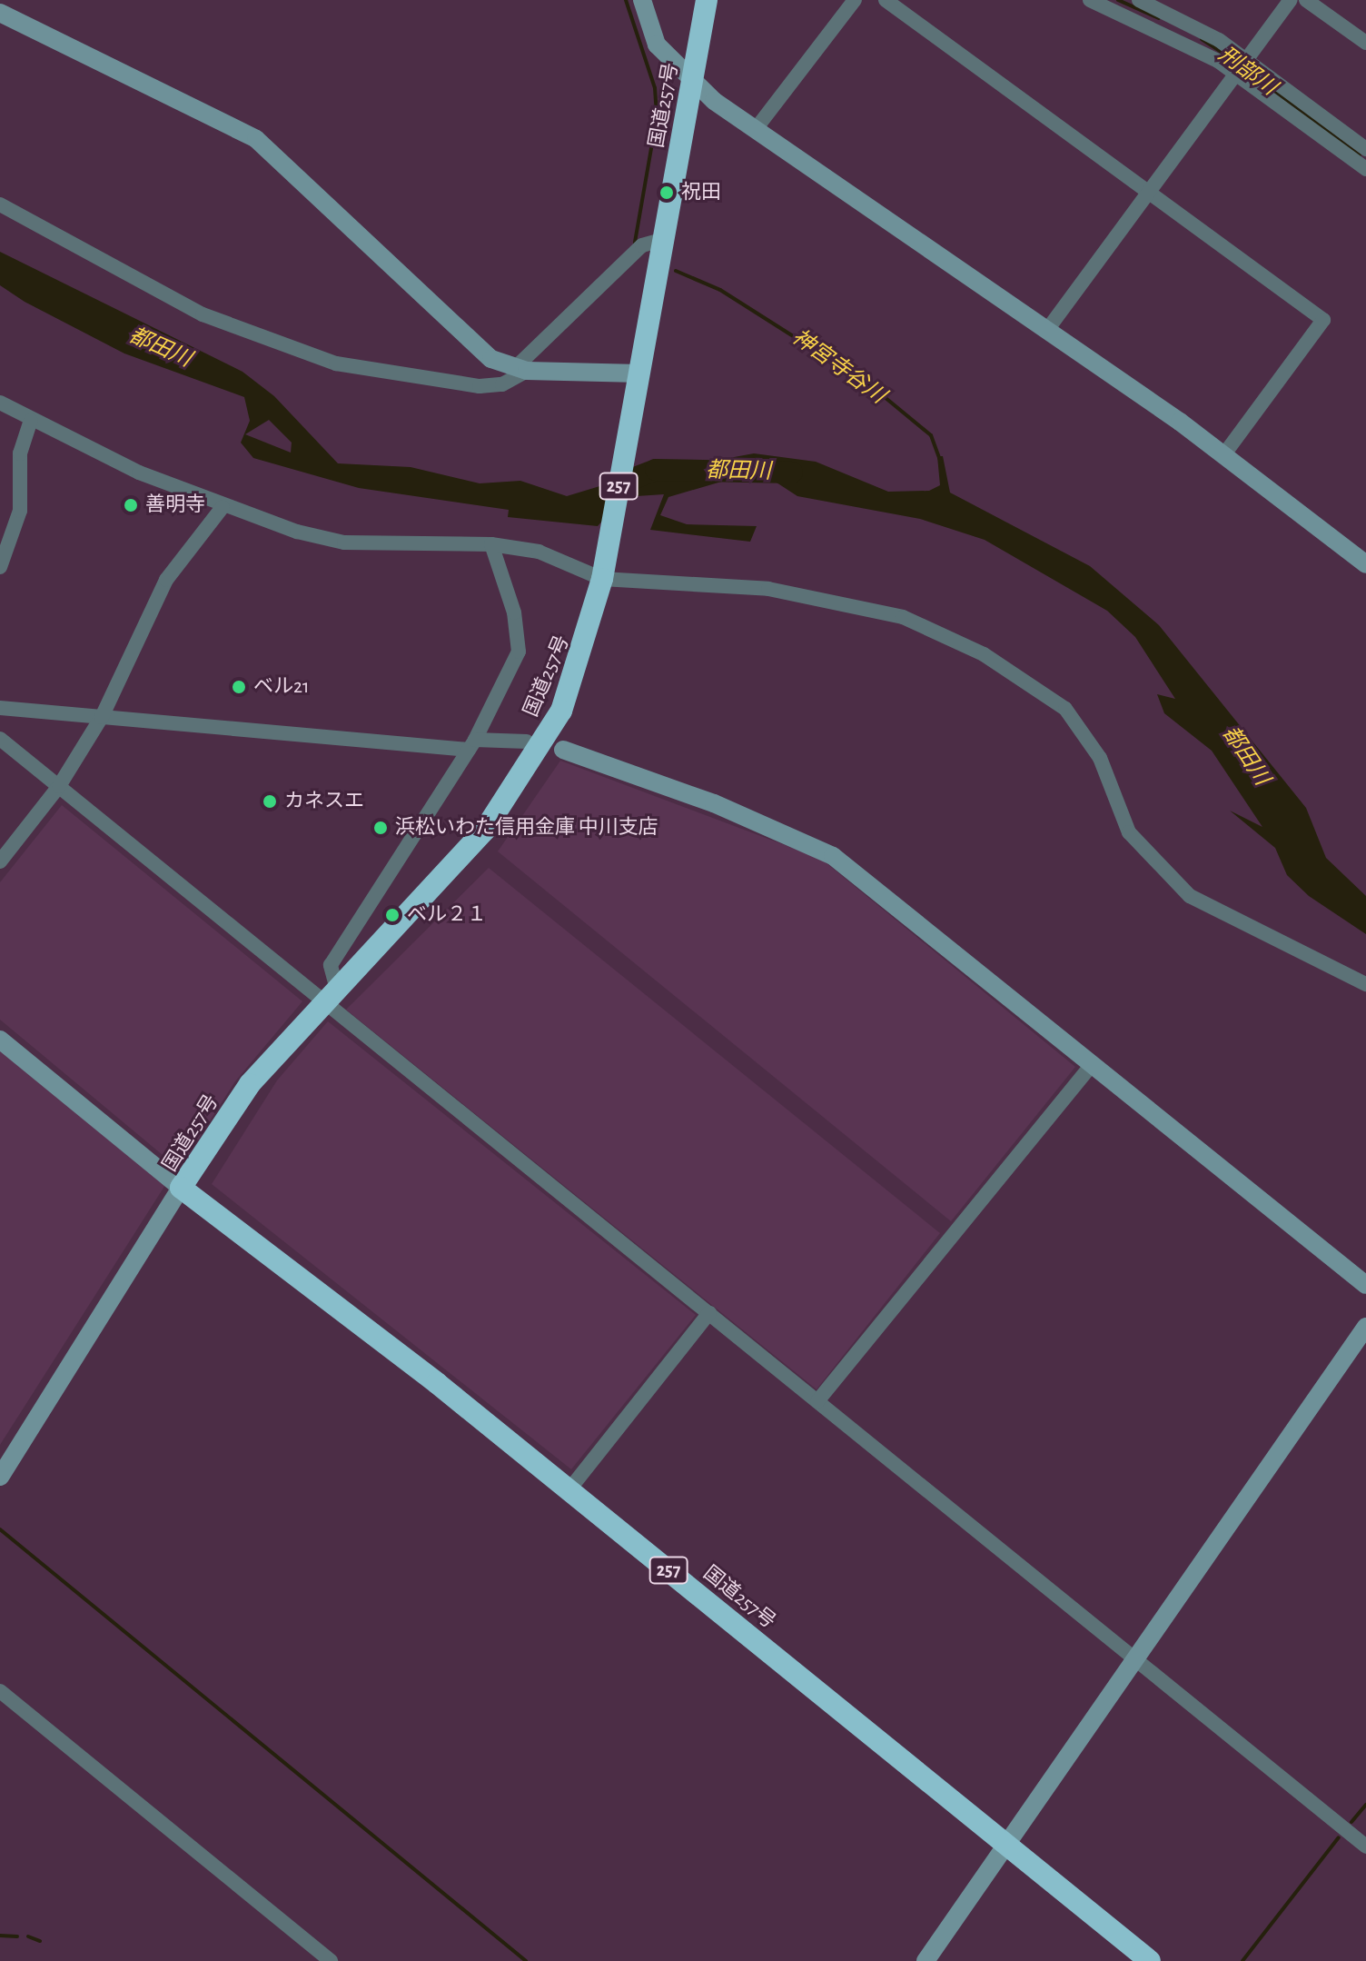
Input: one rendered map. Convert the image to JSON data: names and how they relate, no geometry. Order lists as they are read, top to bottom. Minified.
{"streets":{"highway":["国道257号","257"]},"water":["刑部川","都田川","神宮寺谷川"],"places":["祝田","善明寺","ベル21","カネスエ","浜松いわた信用金庫 中川支店","ベル２１"]}
